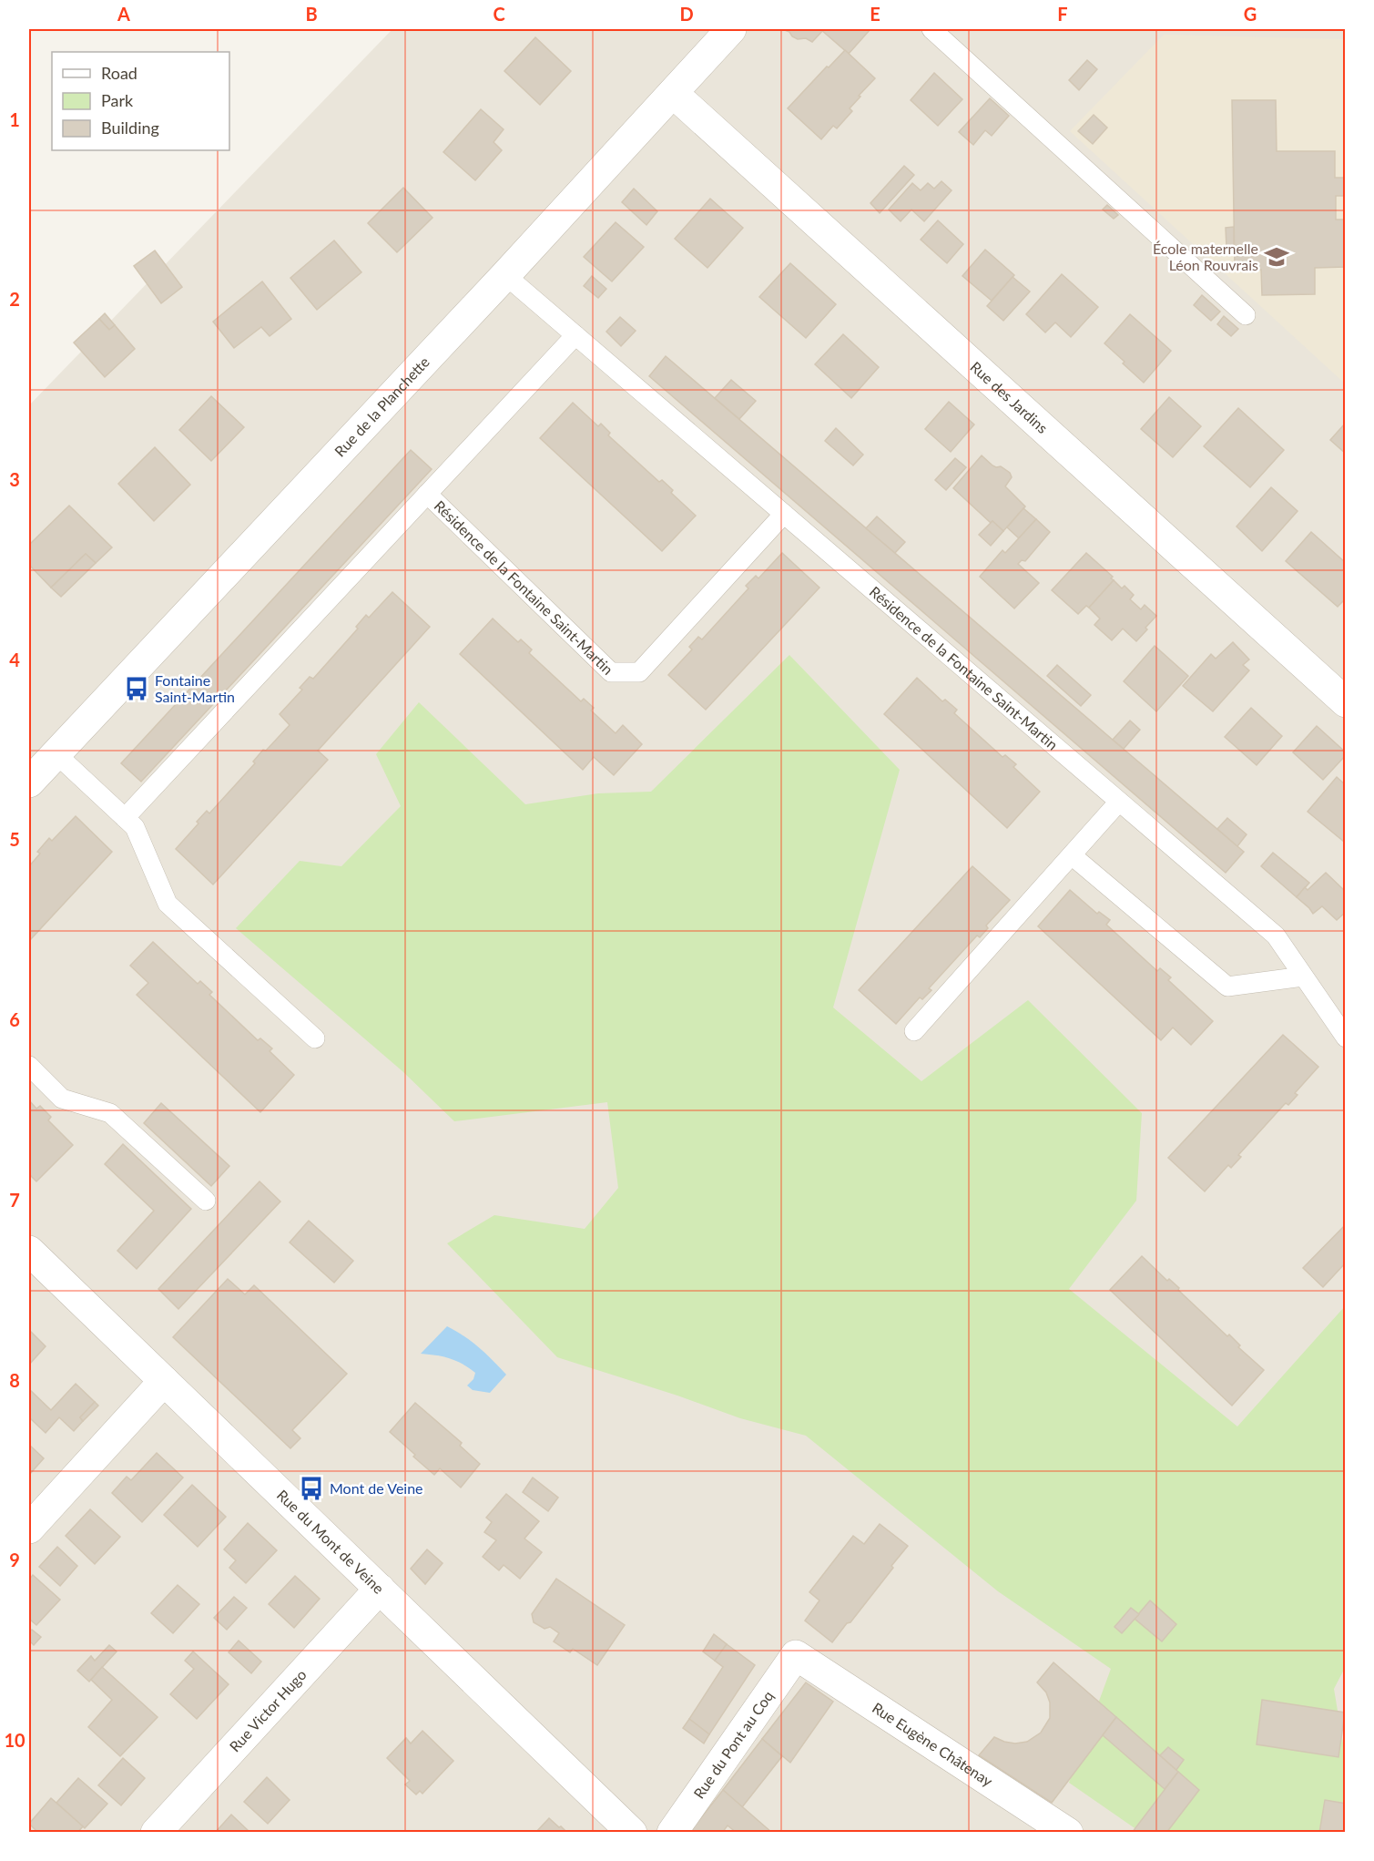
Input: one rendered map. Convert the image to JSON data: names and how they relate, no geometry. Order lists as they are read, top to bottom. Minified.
{"streets":{"street":["Rue des Jardins","Rue de la Planchette","Rue du Mont de Veine","Rue Victor Hugo","Rue du Pont au Coq","Rue Eugène Châtenay"],"lane":["Résidence de la Fontaine Saint-Martin"]},"crossings":[["Rue des Jardins","Rue de la Planchette"],["Rue de la Planchette","Résidence de la Fontaine Saint-Martin"],["Rue du Mont de Veine","Rue Victor Hugo"],["Rue du Pont au Coq","Rue Eugène Châtenay"]],"places":{"school or university":["École maternelle Léon Rouvrais"],"bus stop":["Fontaine Saint-Martin","Mont de Veine"]},"legend":["Road","Park","Building"],"grid":{"columns":["A","B","C","D","E","F","G"],"rows":["1","2","3","4","5","6","7","8","9","10"]}}
